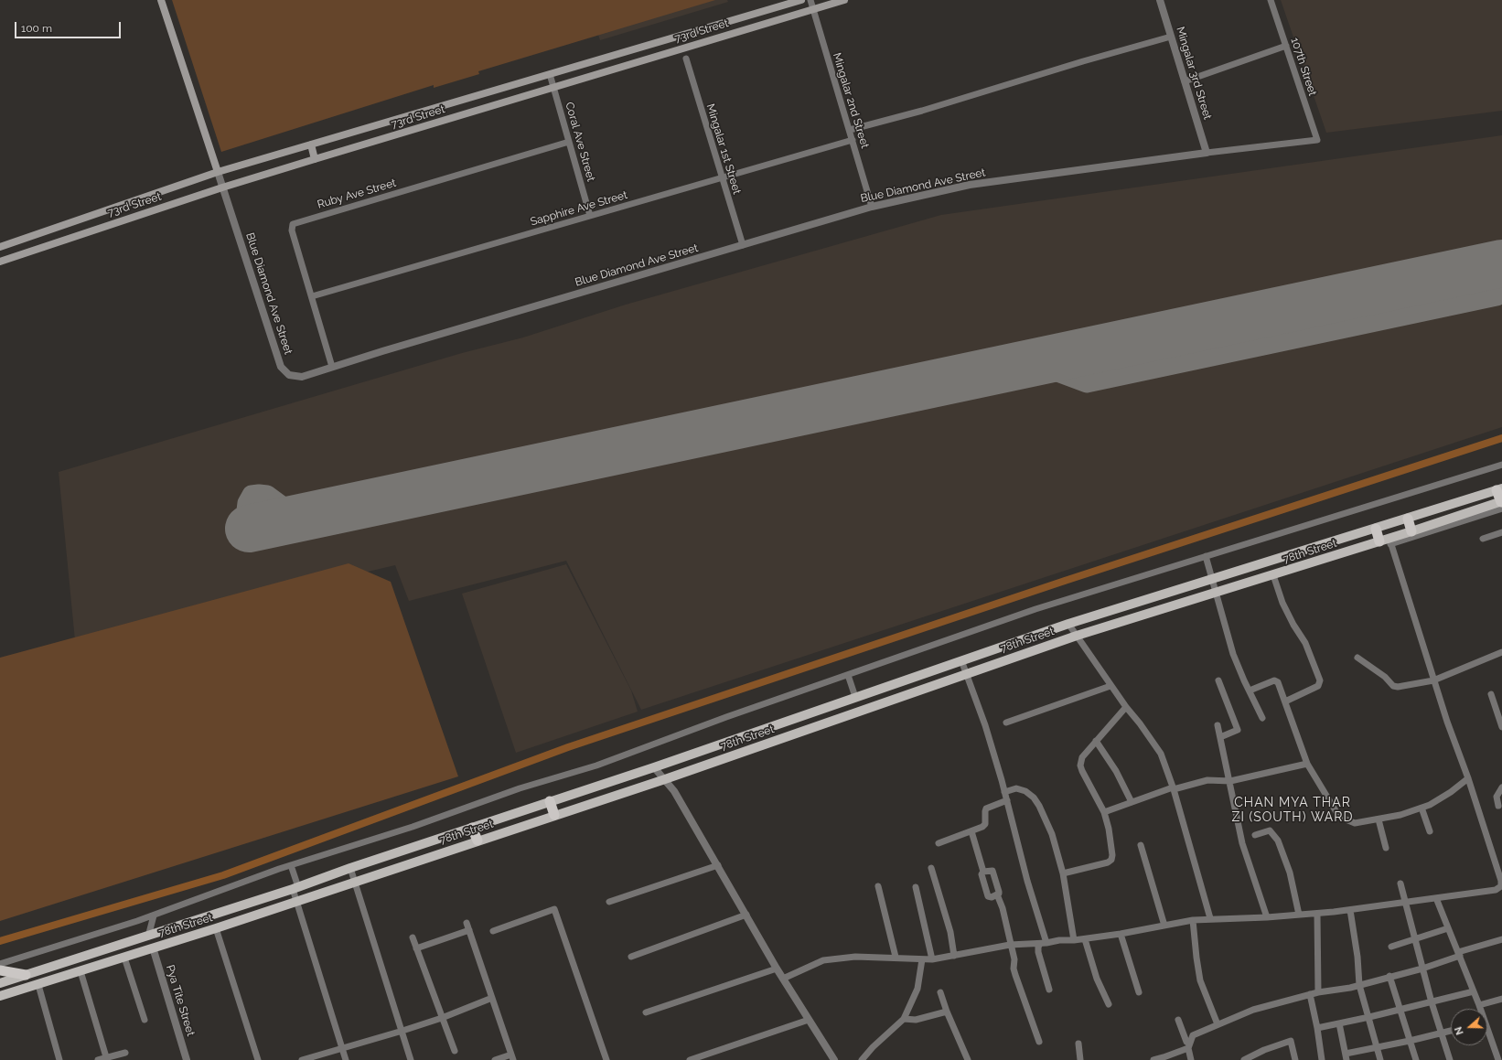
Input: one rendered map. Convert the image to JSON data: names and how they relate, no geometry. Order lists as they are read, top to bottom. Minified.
{"streets":{"main road":["73rd Street","78th Street"],"street":["107th Street","Mingalar 3rd Street","Mingalar 2nd Street","Coral Ave Street","Mingalar 1st Street","Blue Diamond Ave Street","Ruby Ave Street","Sapphire Ave Street","Pya Tite Street"]},"crossings":[["73rd Street","Mingalar 2nd Street"],["73rd Street","Coral Ave Street"],["73rd Street","Blue Diamond Ave Street"],["107th Street","Mingalar 3rd Street"],["107th Street","Blue Diamond Ave Street"],["Mingalar 3rd Street","Blue Diamond Ave Street"],["Mingalar 2nd Street","Blue Diamond Ave Street"],["Mingalar 2nd Street","Sapphire Ave Street"],["Coral Ave Street","Ruby Ave Street"],["Coral Ave Street","Sapphire Ave Street"],["Mingalar 1st Street","Blue Diamond Ave Street"],["Mingalar 1st Street","Sapphire Ave Street"],["Blue Diamond Ave Street","Ruby Ave Street"],["Ruby Ave Street","Sapphire Ave Street"],["78th Street","Pya Tite Street"]],"districts":["CHAN MYA THAR ZI (SOUTH) WARD"],"scale_bar":"100 m","north":"left"}
